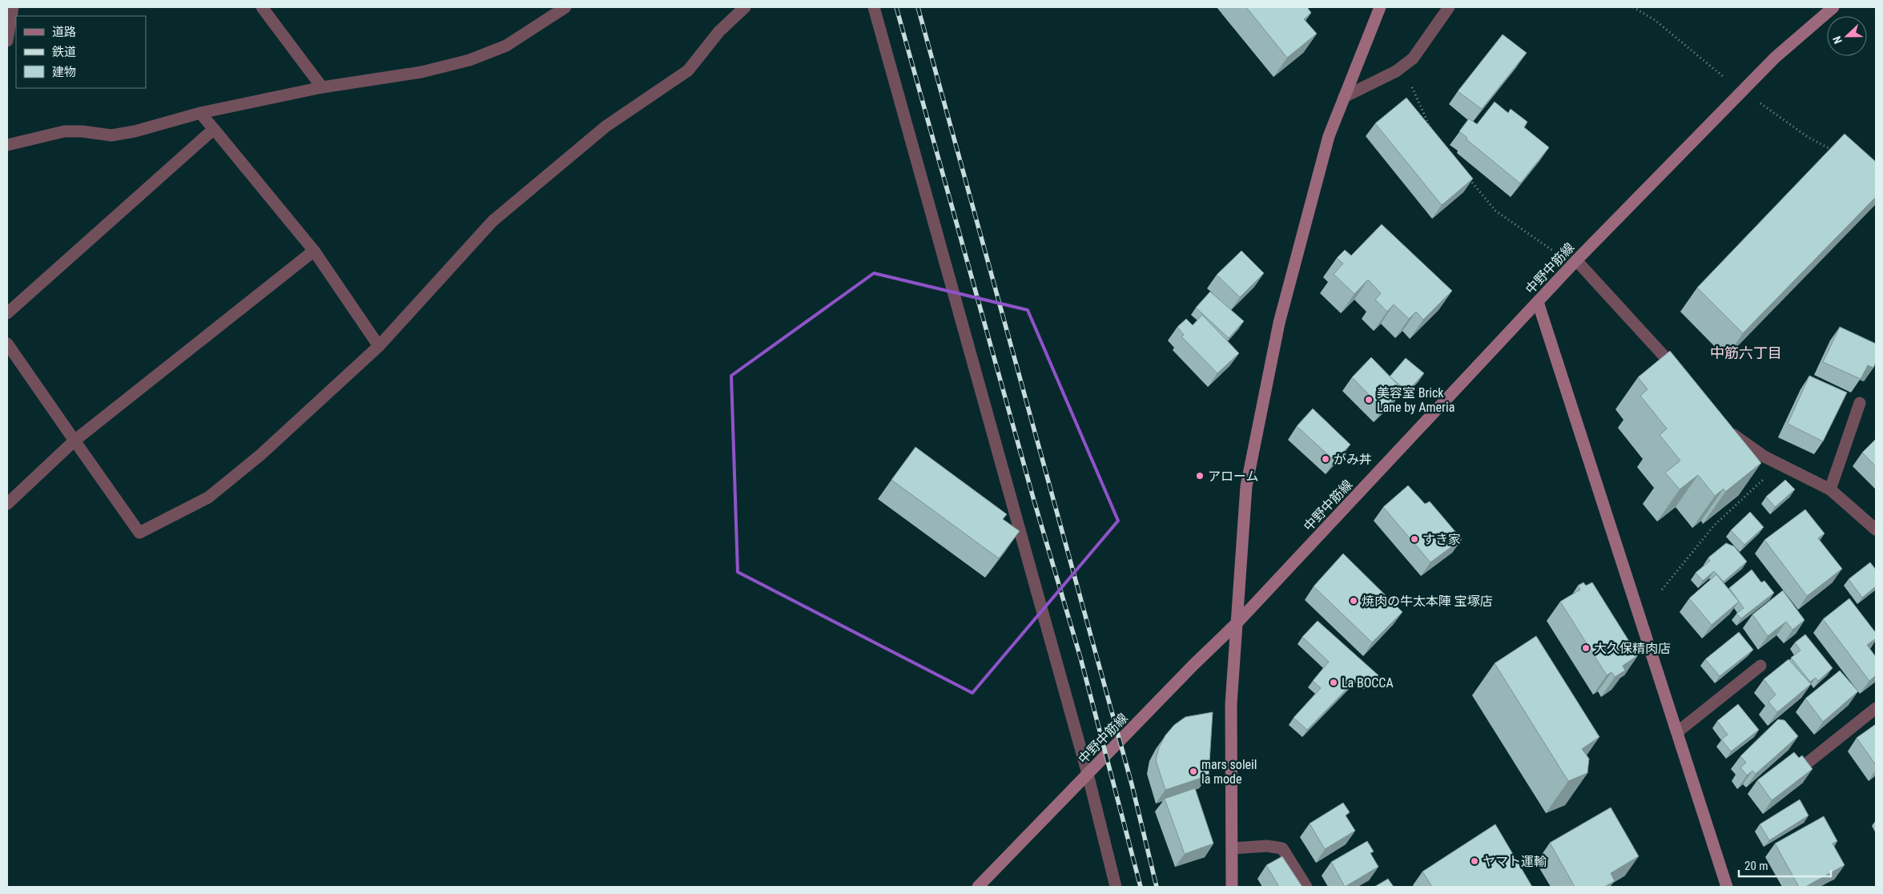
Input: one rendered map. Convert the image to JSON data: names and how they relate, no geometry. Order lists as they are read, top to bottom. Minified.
{"streets":{"street":["中野中筋線"]},"districts":["中筋六丁目"],"places":["美容室 Brick Lane by Ameria","がみ丼","アローム","すき家","焼肉の牛太本陣 宝塚店","大久保精肉店","La BOCCA","mars soleil la mode","ヤマト運輸"],"legend":["道路","鉄道","建物"],"scale_bar":"20 m","north":"left"}
